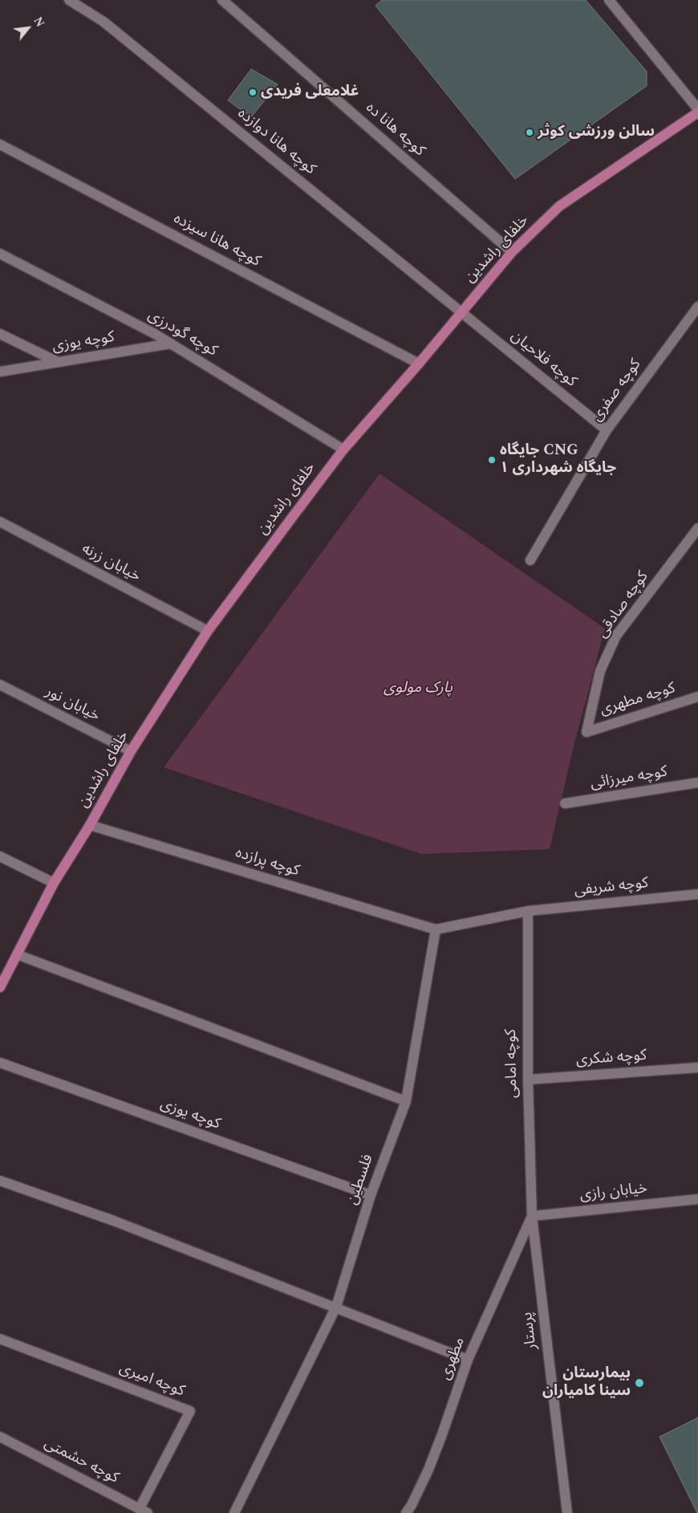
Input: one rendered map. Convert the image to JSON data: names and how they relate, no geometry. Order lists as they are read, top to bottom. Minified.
{"streets":{"main road":["خلفای راشدین"],"street":["کوچه هانا ده","کوچه هانا دوازده","کوچه هانا سیزده","کوچه گودرزی","کوچه یوزی","کوچه فلاحیان","کوچه صفری","خیابان زرنه","کوچه صادقی","کوچه مطهری","خیابان نور","کوچه میرزائی","کوچه پرازده","کوچه شریفی","کوچه شکری","کوچه امامی","فلسطین","خیابان رازی","پرستار","مطهری","کوچه امیری","کوچه حشمتی"]},"crossings":[["کوچه هانا ده","خلفای راشدین"],["کوچه هانا دوازده","خلفای راشدین"],["کوچه هانا دوازده","کوچه فلاحیان"],["کوچه هانا سیزده","خلفای راشدین"],["خلفای راشدین","کوچه گودرزی"],["خلفای راشدین","کوچه فلاحیان"],["خلفای راشدین","خیابان زرنه"],["خلفای راشدین","خیابان نور"],["خلفای راشدین","کوچه پرازده"],["کوچه گودرزی","کوچه یوزی"],["کوچه یوزی","فلسطین"],["کوچه فلاحیان","کوچه صفری"],["کوچه صادقی","کوچه مطهری"],["کوچه پرازده","فلسطین"],["کوچه شریفی","کوچه امامی"],["کوچه شکری","کوچه امامی"],["کوچه امامی","خیابان رازی"],["کوچه امامی","پرستار"],["کوچه امامی","مطهری"],["خیابان رازی","پرستار"],["خیابان رازی","مطهری"],["پرستار","مطهری"],["کوچه امیری","کوچه حشمتی"]],"parks":["پارک مولوی"],"places":["غلامعلی فریدی","سالن ورزشی کوثر","جایگاه CNG جایگاه شهرداری ۱","بیمارستان سینا کامیاران"],"north":"top right"}
